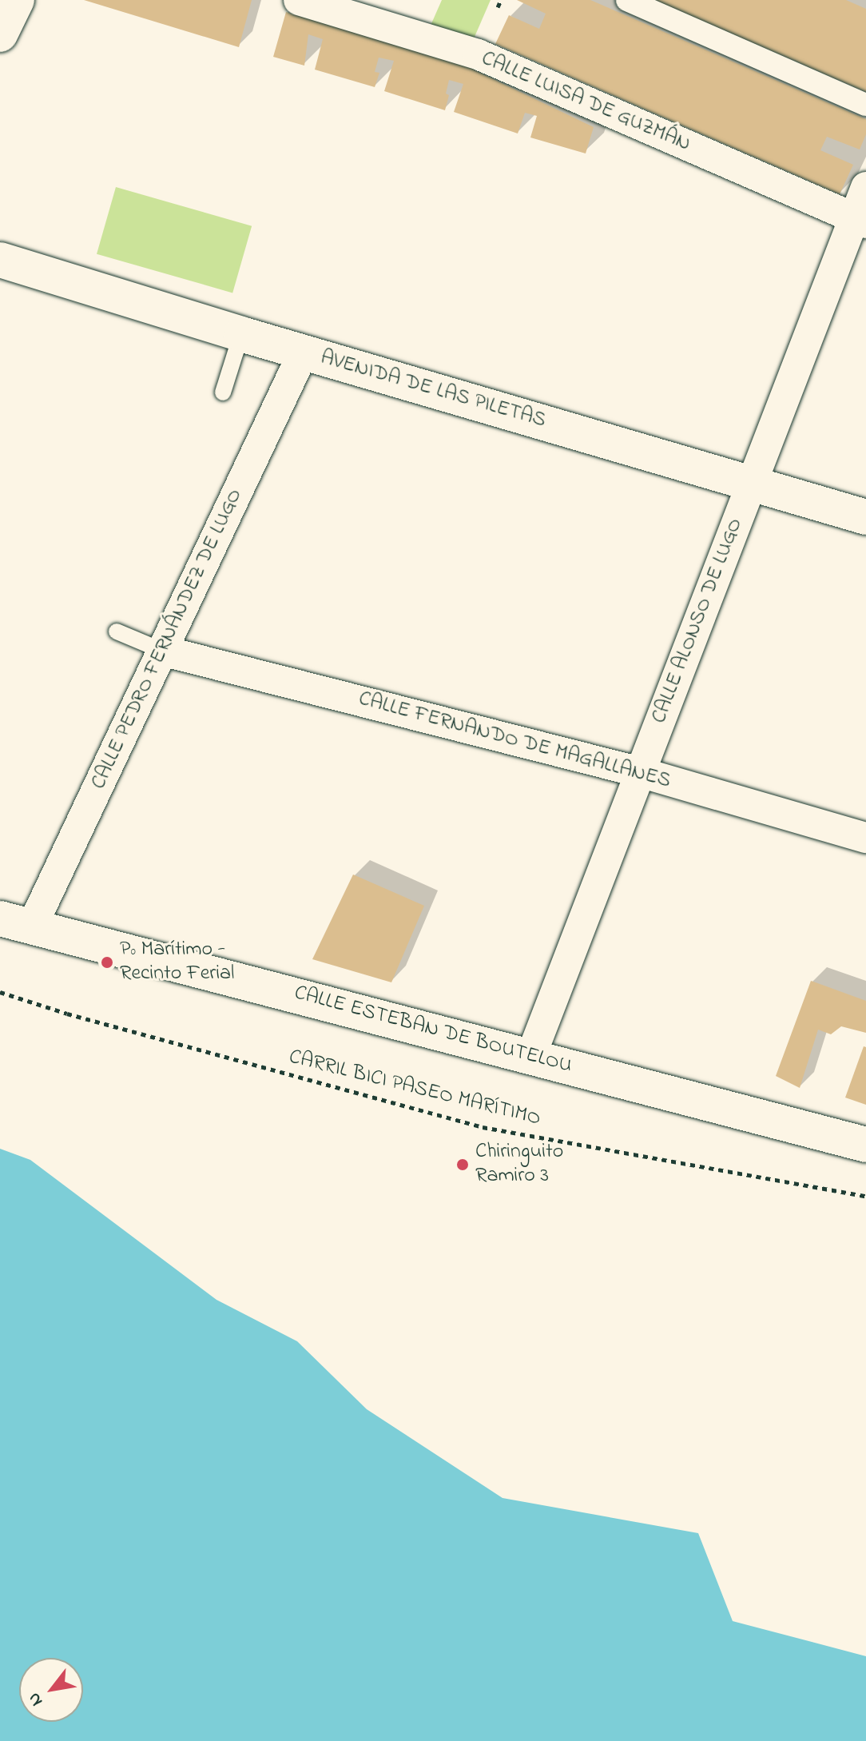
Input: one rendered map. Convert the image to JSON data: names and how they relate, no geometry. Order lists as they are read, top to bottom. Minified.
{"streets":{"street":["CALLE LUISA DE GUZMÁN","AVENIDA DE LAS PILETAS","CALLE ALONSO DE LUGO","CALLE PEDRO FERNÁNDEZ DE LUGO","CALLE FERNANDO DE MAGALLANES","CALLE ESTEBAN DE BOUTELOU"],"path":["CARRIL BICI PASEO MARÍTIMO"]},"crossings":[["CALLE LUISA DE GUZMÁN","CALLE ALONSO DE LUGO"],["AVENIDA DE LAS PILETAS","CALLE ALONSO DE LUGO"],["AVENIDA DE LAS PILETAS","CALLE PEDRO FERNÁNDEZ DE LUGO"],["CALLE ALONSO DE LUGO","CALLE FERNANDO DE MAGALLANES"],["CALLE ALONSO DE LUGO","CALLE ESTEBAN DE BOUTELOU"],["CALLE PEDRO FERNÁNDEZ DE LUGO","CALLE FERNANDO DE MAGALLANES"],["CALLE PEDRO FERNÁNDEZ DE LUGO","CALLE ESTEBAN DE BOUTELOU"]],"places":["Pº Marítimo - Recinto Ferial","Chiringuito Ramiro 3"],"north":"bottom left"}
